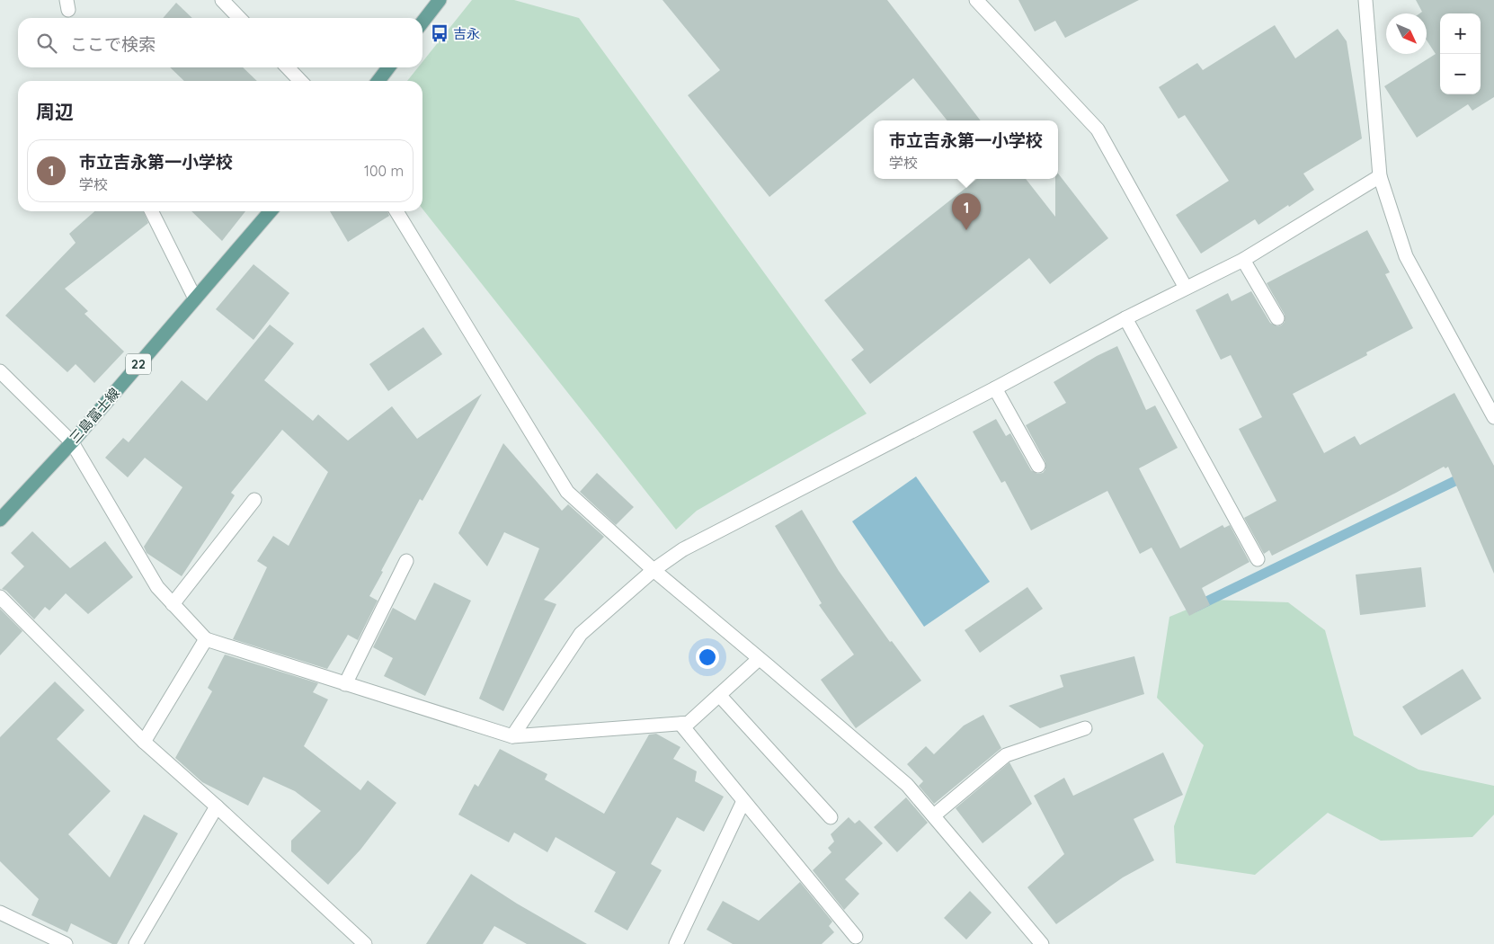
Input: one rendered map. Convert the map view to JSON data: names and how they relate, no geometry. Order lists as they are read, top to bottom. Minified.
{"streets":{"main road":["22","三島富士線"]},"places":{"bus stop":["吉永"]},"north":"bottom right","page":{"map_buttons":["+","−"],"search":"ここで検索","heading":"周辺","popup":["市立吉永第一小学校","学校"],"list":[{"mark":"1","name":"市立吉永第一小学校","note":"学校","value":"100 m"}],"pins":"1"}}
